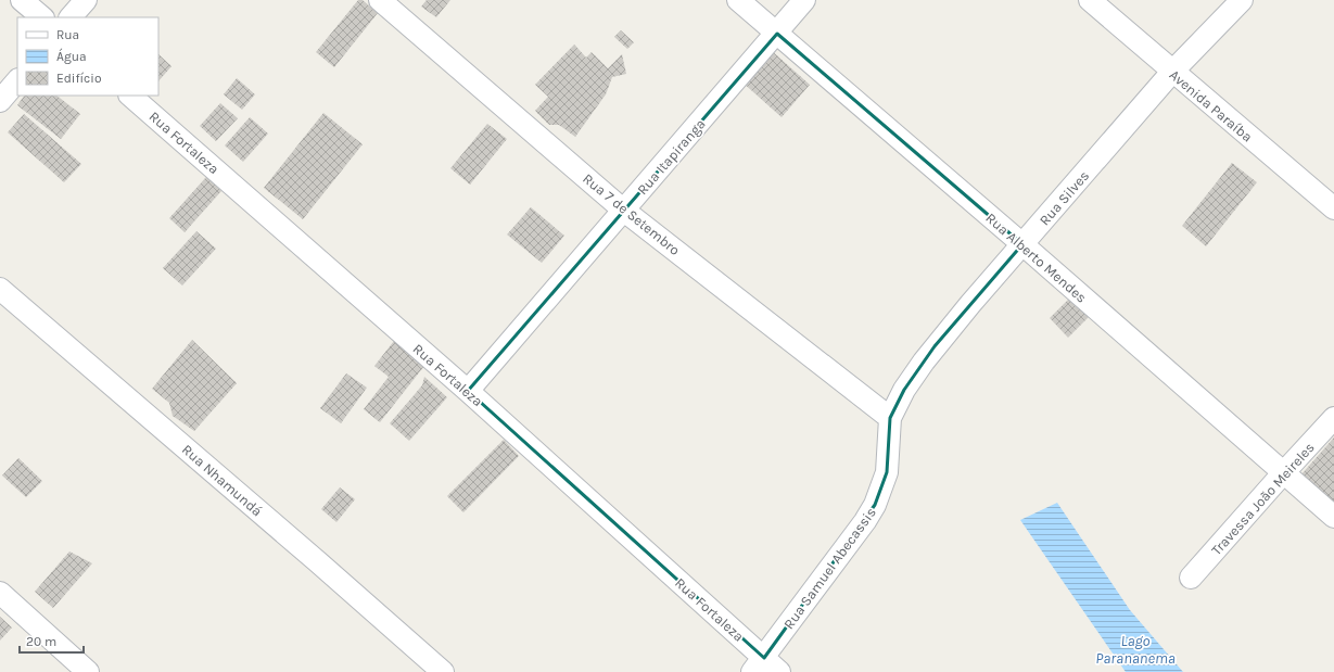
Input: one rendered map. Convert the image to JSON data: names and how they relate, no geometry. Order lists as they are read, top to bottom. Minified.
{"streets":{"street":["Avenida Paraíba","Rua Fortaleza","Rua Itapiranga","Rua Silves","Rua 7 de Setembro","Rua Alberto Mendes","Rua Nhamundá","Travessa João Meireles","Rua Samuel Abecassis"]},"crossings":[["Avenida Paraíba","Rua Silves"],["Rua Fortaleza","Rua Itapiranga"],["Rua Fortaleza","Rua Samuel Abecassis"],["Rua Itapiranga","Rua 7 de Setembro"],["Rua Itapiranga","Rua Alberto Mendes"],["Rua Silves","Rua 7 de Setembro"],["Rua Silves","Rua Alberto Mendes"],["Rua Silves","Rua Samuel Abecassis"],["Rua 7 de Setembro","Rua Samuel Abecassis"],["Rua Alberto Mendes","Travessa João Meireles"]],"water":["Lago Parananema"],"legend":["Rua","Água","Edifício"],"scale_bar":"20 m"}
